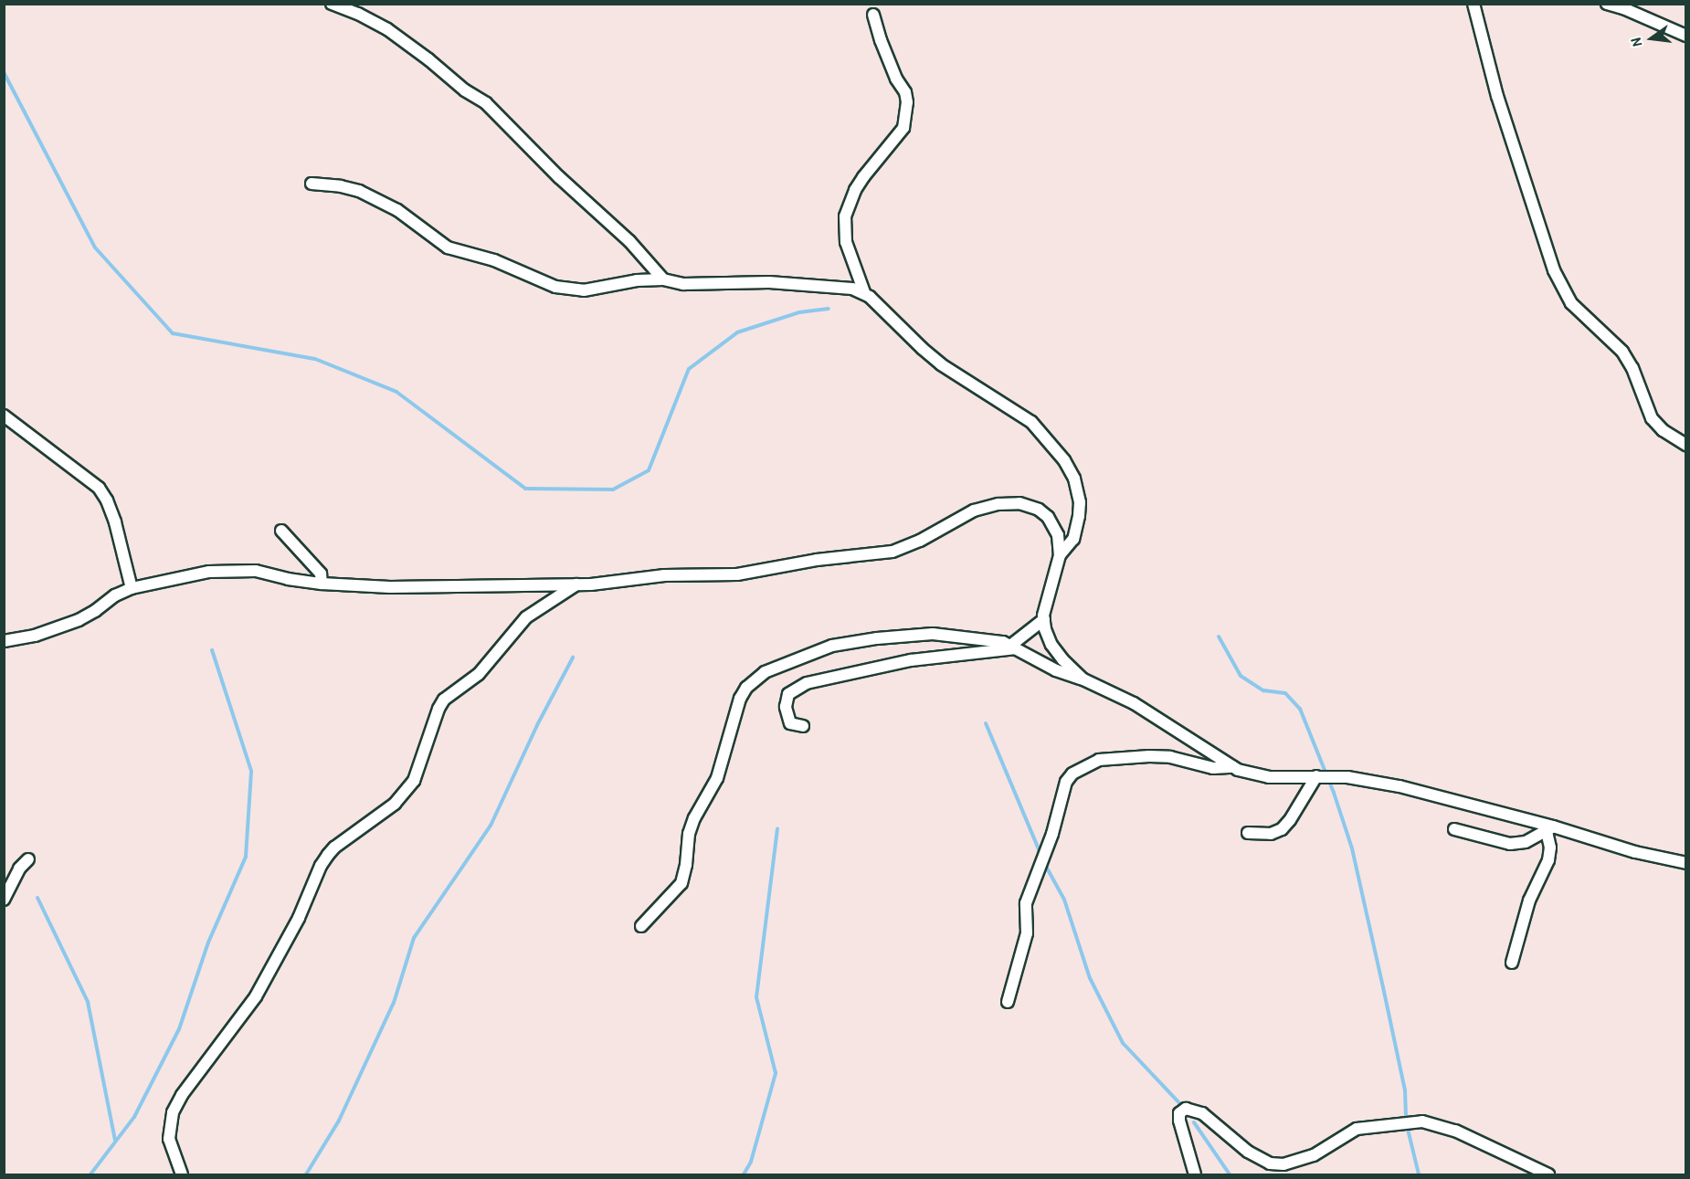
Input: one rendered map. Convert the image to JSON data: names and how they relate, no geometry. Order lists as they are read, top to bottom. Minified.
{"north":"left"}
